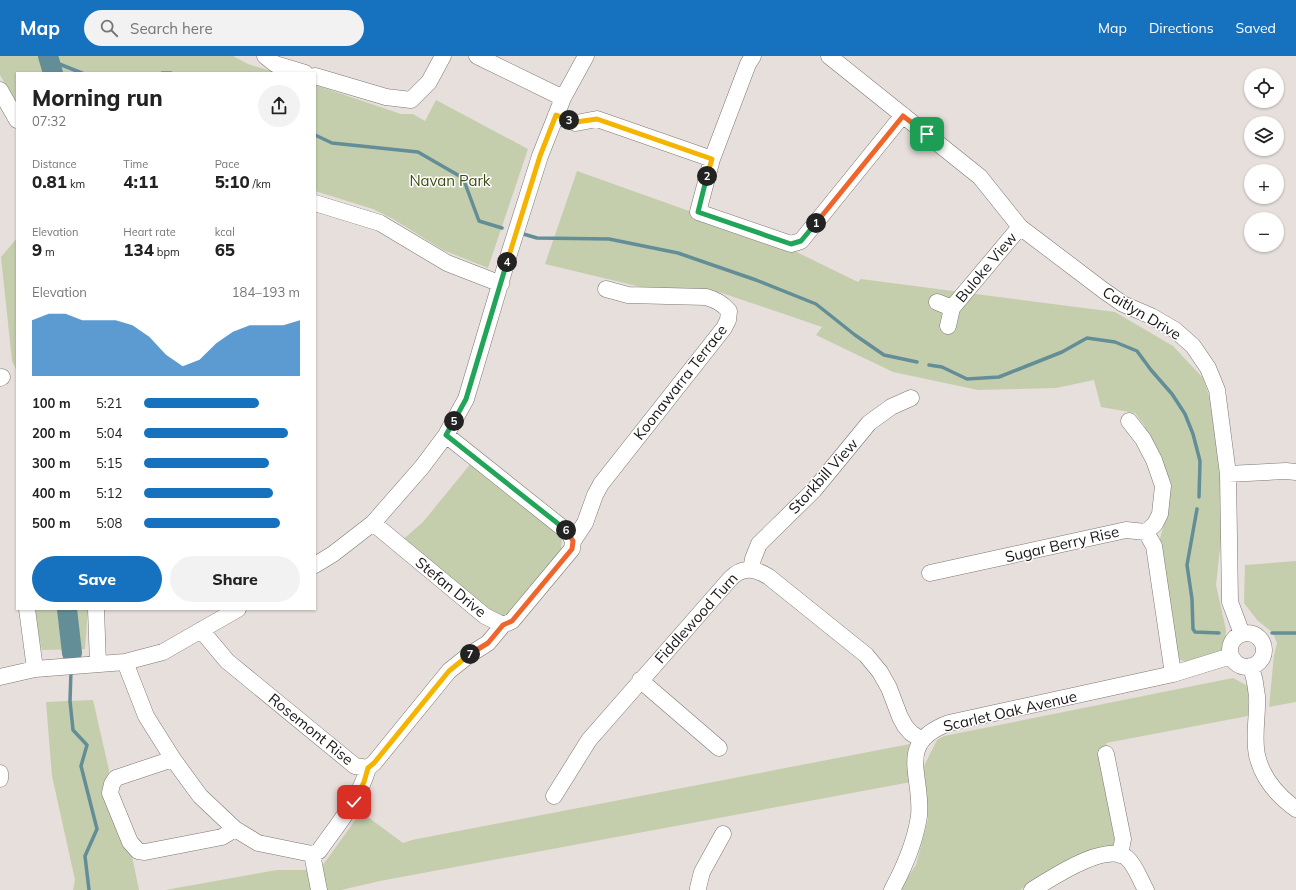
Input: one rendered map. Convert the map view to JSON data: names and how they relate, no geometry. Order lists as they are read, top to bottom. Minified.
{"streets":{"street":["Buloke View","Caitlyn Drive","Koonawarra Terrace","Storkbill View","Sugar Berry Rise","Stefan Drive","Fiddlewood Turn","Scarlet Oak Avenue","Rosemont Rise"]},"crossings":[["Buloke View","Caitlyn Drive"],["Caitlyn Drive","Scarlet Oak Avenue"],["Koonawarra Terrace","Stefan Drive"],["Storkbill View","Fiddlewood Turn"],["Stefan Drive","Rosemont Rise"],["Fiddlewood Turn","Scarlet Oak Avenue"]],"parks":["Navan Park"],"page":{"header":"Map","search":"Search here","nav":["Map","Directions","Saved"],"map_buttons":["+","−"],"heading":["Morning run","07:32"],"pins":["3","2","1","4","5","6","7"],"stats":[["Distance","0.81 km"],["Time","4:11"],["Pace","5:10 /km"],["Elevation","9 m"],["Heart rate","134 bpm"],["kcal","65"]],"chart":["Elevation","184–193 m"],"list":[{"name":"100 m","note":"5:21"},{"name":"200 m","note":"5:04"},{"name":"300 m","note":"5:15"},{"name":"400 m","note":"5:12"},{"name":"500 m","note":"5:08"}],"buttons":["Save","Share"]}}
